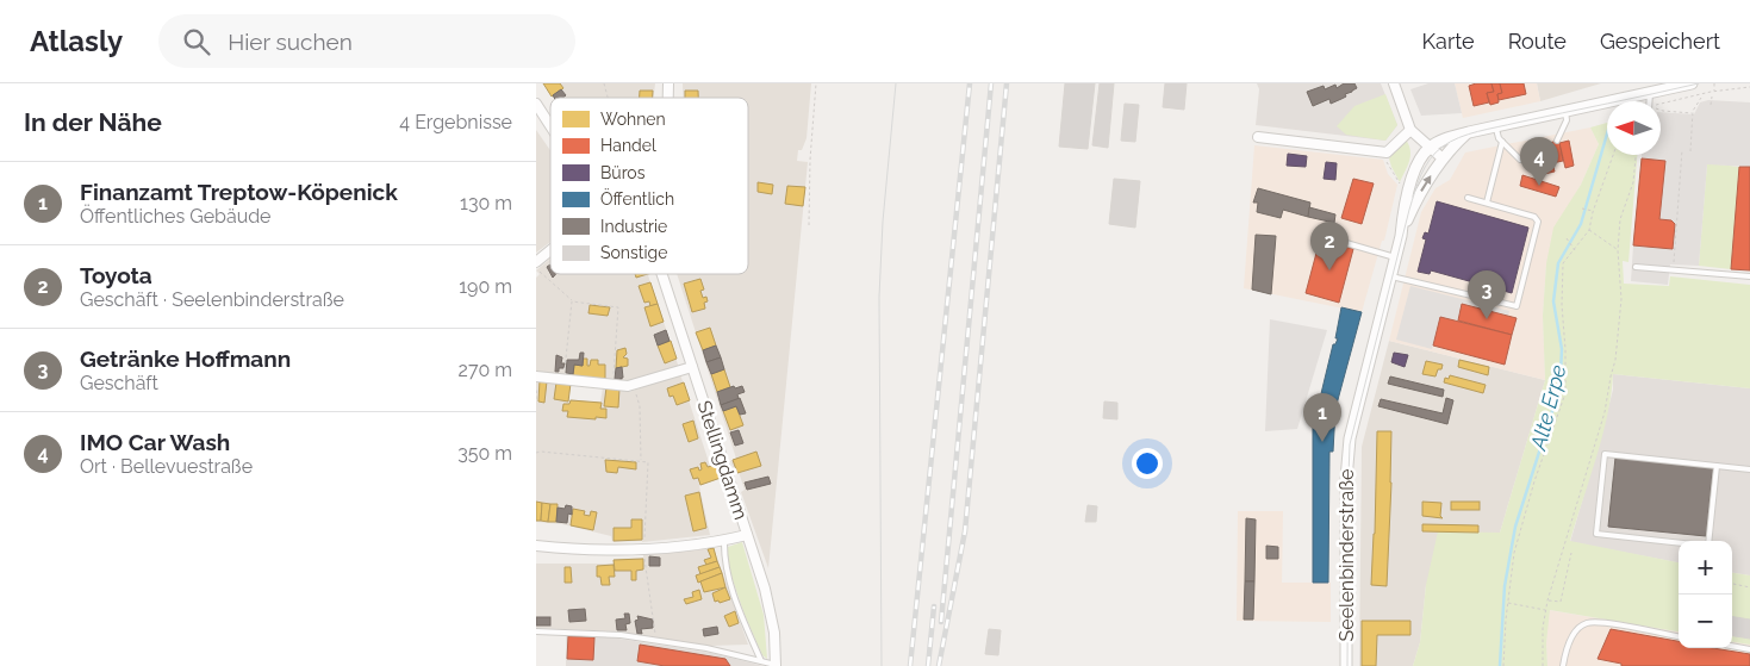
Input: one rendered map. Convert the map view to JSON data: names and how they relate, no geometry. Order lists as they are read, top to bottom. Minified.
{"streets":{"street":["Stellingdamm","Seelenbinderstraße"]},"water":["Alte Erpe"],"legend":["Wohnen","Handel","Büros","Öffentlich","Industrie","Sonstige"],"north":"left","page":{"header":"Atlasly","search":"Hier suchen","nav":["Karte","Route","Gespeichert"],"heading":["In der Nähe","4 Ergebnisse"],"pins":["4","2","3","1"],"list":[{"mark":"1","name":"Finanzamt Treptow-Köpenick","note":"Öffentliches Gebäude","value":"130 m"},{"mark":"2","name":"Toyota","note":"Geschäft · Seelenbinderstraße","value":"190 m"},{"mark":"3","name":"Getränke Hoffmann","note":"Geschäft","value":"270 m"},{"mark":"4","name":"IMO Car Wash","note":"Ort · Bellevuestraße","value":"350 m"}],"map_buttons":["+","−"]}}
